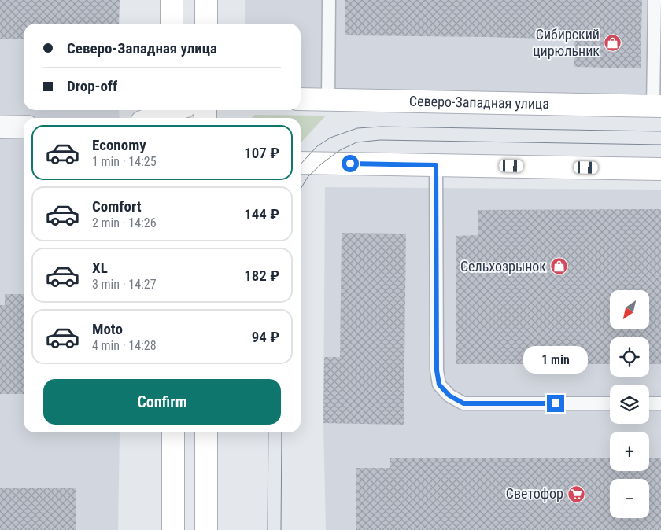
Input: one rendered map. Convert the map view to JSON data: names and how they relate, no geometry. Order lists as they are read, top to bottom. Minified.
{"streets":{"main road":["Северо-Западная улица"]},"places":{"shop":["Сибирский цирюльник","Сельхозрынок"],"supermarket":["Светофор"]},"north":"bottom left","page":{"banner":["Северо-Западная улица","Drop-off"],"list":[{"name":"Economy","note":"1 min · 14:25","value":"107 ₽"},{"name":"Comfort","note":"2 min · 14:26","value":"144 ₽"},{"name":"XL","note":"3 min · 14:27","value":"182 ₽"},{"name":"Moto","note":"4 min · 14:28","value":"94 ₽"}],"map_buttons":["+","−"],"bubble":"1 min","buttons":"Confirm"}}
